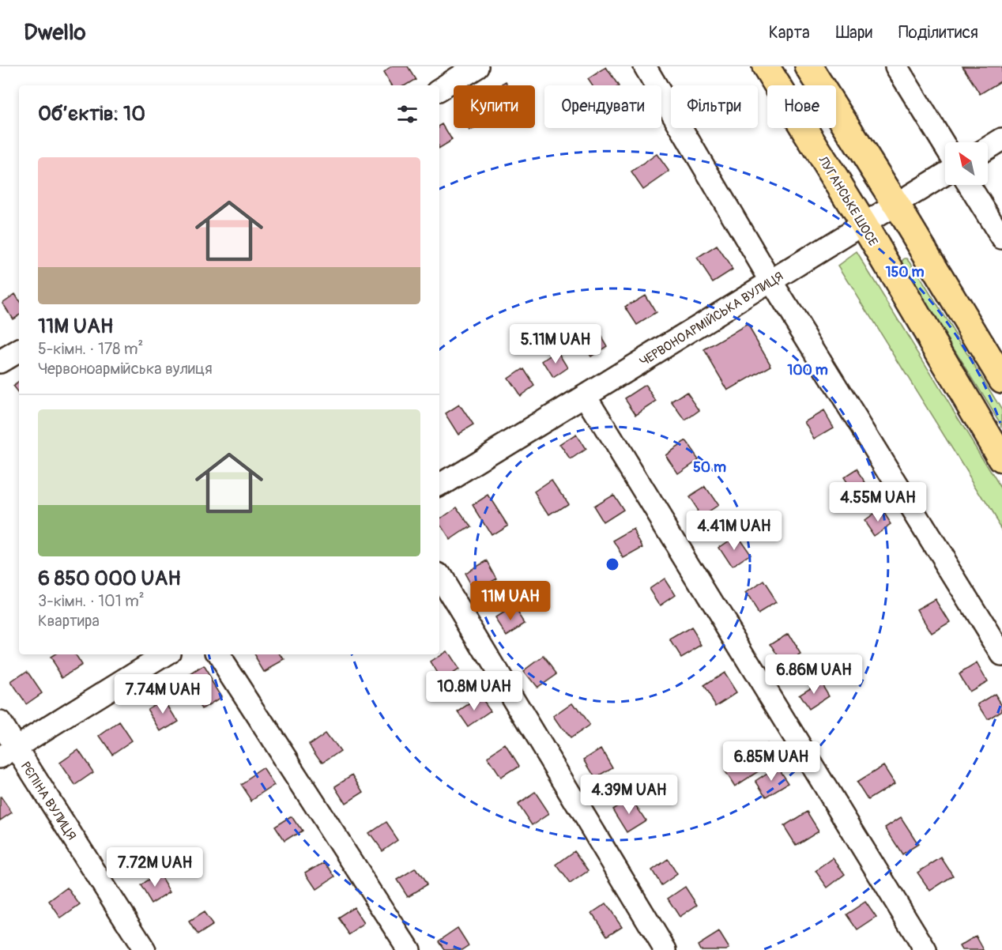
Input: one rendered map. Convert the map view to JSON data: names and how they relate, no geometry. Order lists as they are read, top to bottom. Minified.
{"streets":{"main road":["ЛУГАНСЬКЕ ШОСЕ"],"street":["ЧЕРВОНОАРМІЙСЬКА ВУЛИЦЯ","РЄПІНА ВУЛИЦЯ"]},"crossings":[["ЛУГАНСЬКЕ ШОСЕ","ЧЕРВОНОАРМІЙСЬКА ВУЛИЦЯ"]],"north":"top left","page":{"header":"Dwello","nav":["Карта","Шари","Поділитися"],"chip":["Купити","Орендувати","Фільтри","Нове"],"heading":"Об’єктів: 10","list":[{"name":"11M UAH","note":"5-кімн. · 178 m² · Червоноармійська вулиця"},{"name":"6 850 000 UAH","note":"3-кімн. · 101 m² · Квартира"}],"price":["5.11M UAH","4.55M UAH","4.41M UAH","11M UAH","6.86M UAH","10.8M UAH","7.74M UAH","6.85M UAH","4.39M UAH","7.72M UAH"]},"rings":["150 m","100 m","50 m"]}
